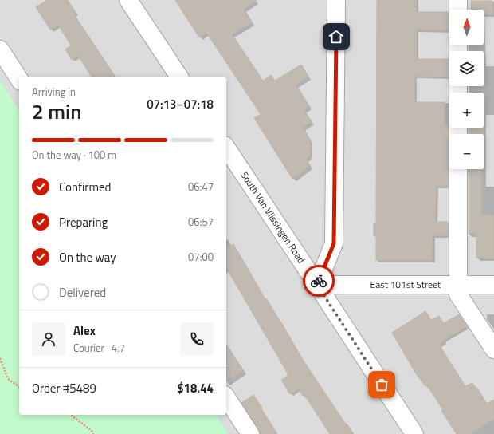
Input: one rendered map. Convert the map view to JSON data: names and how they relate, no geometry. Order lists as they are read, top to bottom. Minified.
{"streets":{"street":["South Van Vlissingen Road","East 101st Street"]},"crossings":[["South Van Vlissingen Road","East 101st Street"]],"north":"top","page":{"map_buttons":["+","−"],"heading":["2 min","Arriving in","07:13–07:18"],"panel":["Alex","Courier · 4.7","Order #5489","$18.44"],"bar":"On the way · 100 m","list":[["Confirmed","06:47"],["Preparing","06:57"],["On the way","07:00"],"Delivered"]}}
